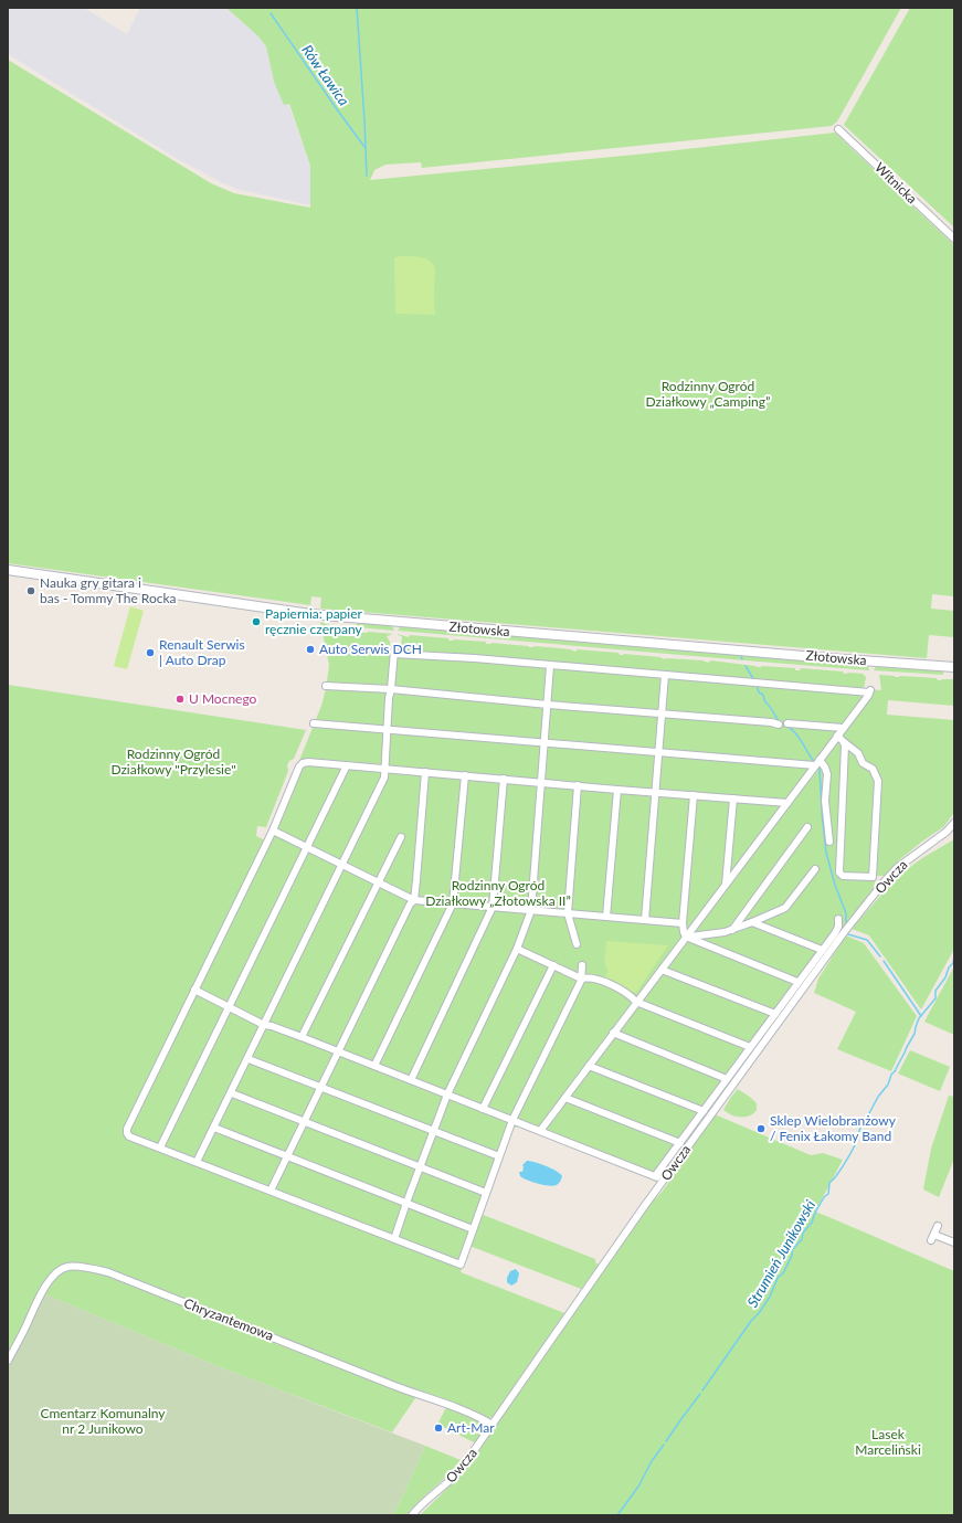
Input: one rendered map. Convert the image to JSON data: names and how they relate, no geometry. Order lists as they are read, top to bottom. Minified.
{"streets":{"street":["Witnicka","Złotowska","Owcza","Chryzantemowa"]},"crossings":[["Owcza","Chryzantemowa"]],"water":["Rów Ławica","Strumień Junikowski"],"parks":["Rodzinny Ogród Działkowy „Camping”","Rodzinny Ogród Działkowy \"Przylesie\"","Rodzinny Ogród Działkowy „Złotowska II”","Cmentarz Komunalny nr 2 Junikowo","Lasek Marceliński"],"places":["Nauka gry gitara i bas - Tommy The Rocka","Papiernia: papier ręcznie czerpany","Auto Serwis DCH","Renault Serwis | Auto Drap","U Mocnego","Sklep Wielobranżowy / Fenix Łakomy Band","Art-Mar"]}
